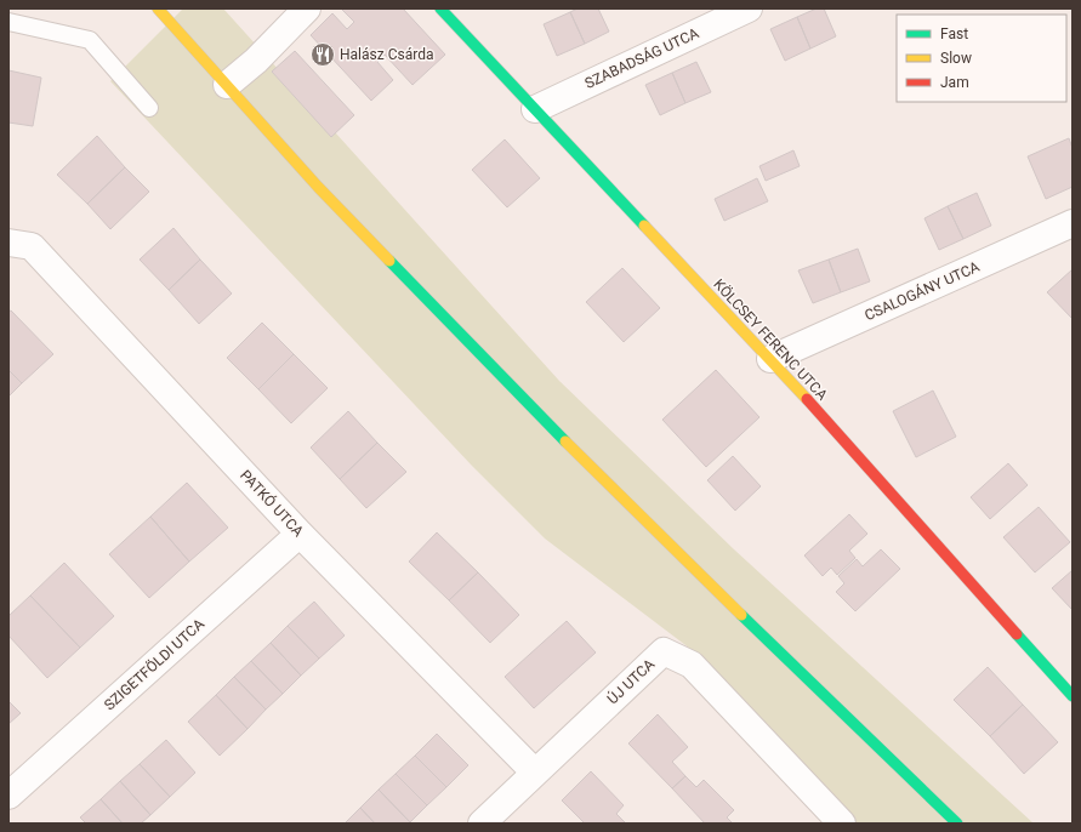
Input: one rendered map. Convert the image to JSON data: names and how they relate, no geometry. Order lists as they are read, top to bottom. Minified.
{"streets":{"main road":["KÖLCSEY FERENC UTCA"],"street":["SZABADSÁG UTCA","CSALOGÁNY UTCA","PATKÓ UTCA","SZIGETFÖLDI UTCA","ÚJ UTCA"]},"crossings":[["SZABADSÁG UTCA","KÖLCSEY FERENC UTCA"],["CSALOGÁNY UTCA","KÖLCSEY FERENC UTCA"],["PATKÓ UTCA","SZIGETFÖLDI UTCA"],["PATKÓ UTCA","ÚJ UTCA"]],"places":{"restaurant":["Halász Csárda"]},"legend":["Fast","Slow","Jam"]}
